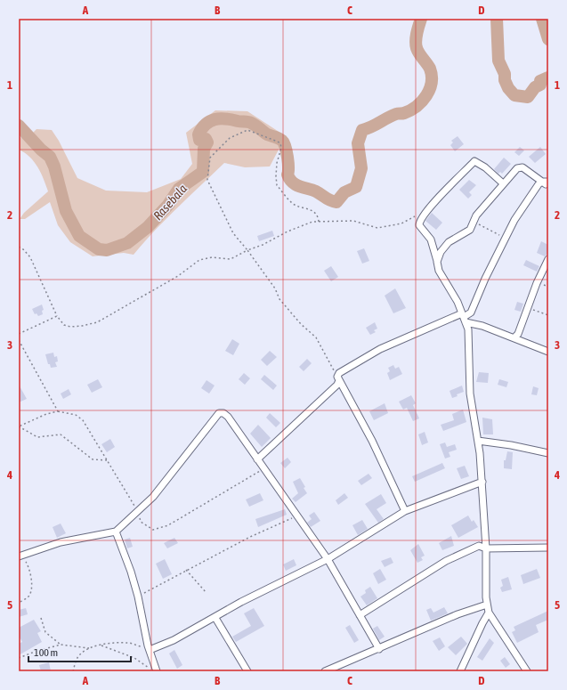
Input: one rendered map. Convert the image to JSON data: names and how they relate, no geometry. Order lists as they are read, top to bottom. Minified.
{"water":["Rasebala"],"scale_bar":"100 m","grid":{"columns":["A","B","C","D"],"rows":["1","2","3","4","5"]}}
